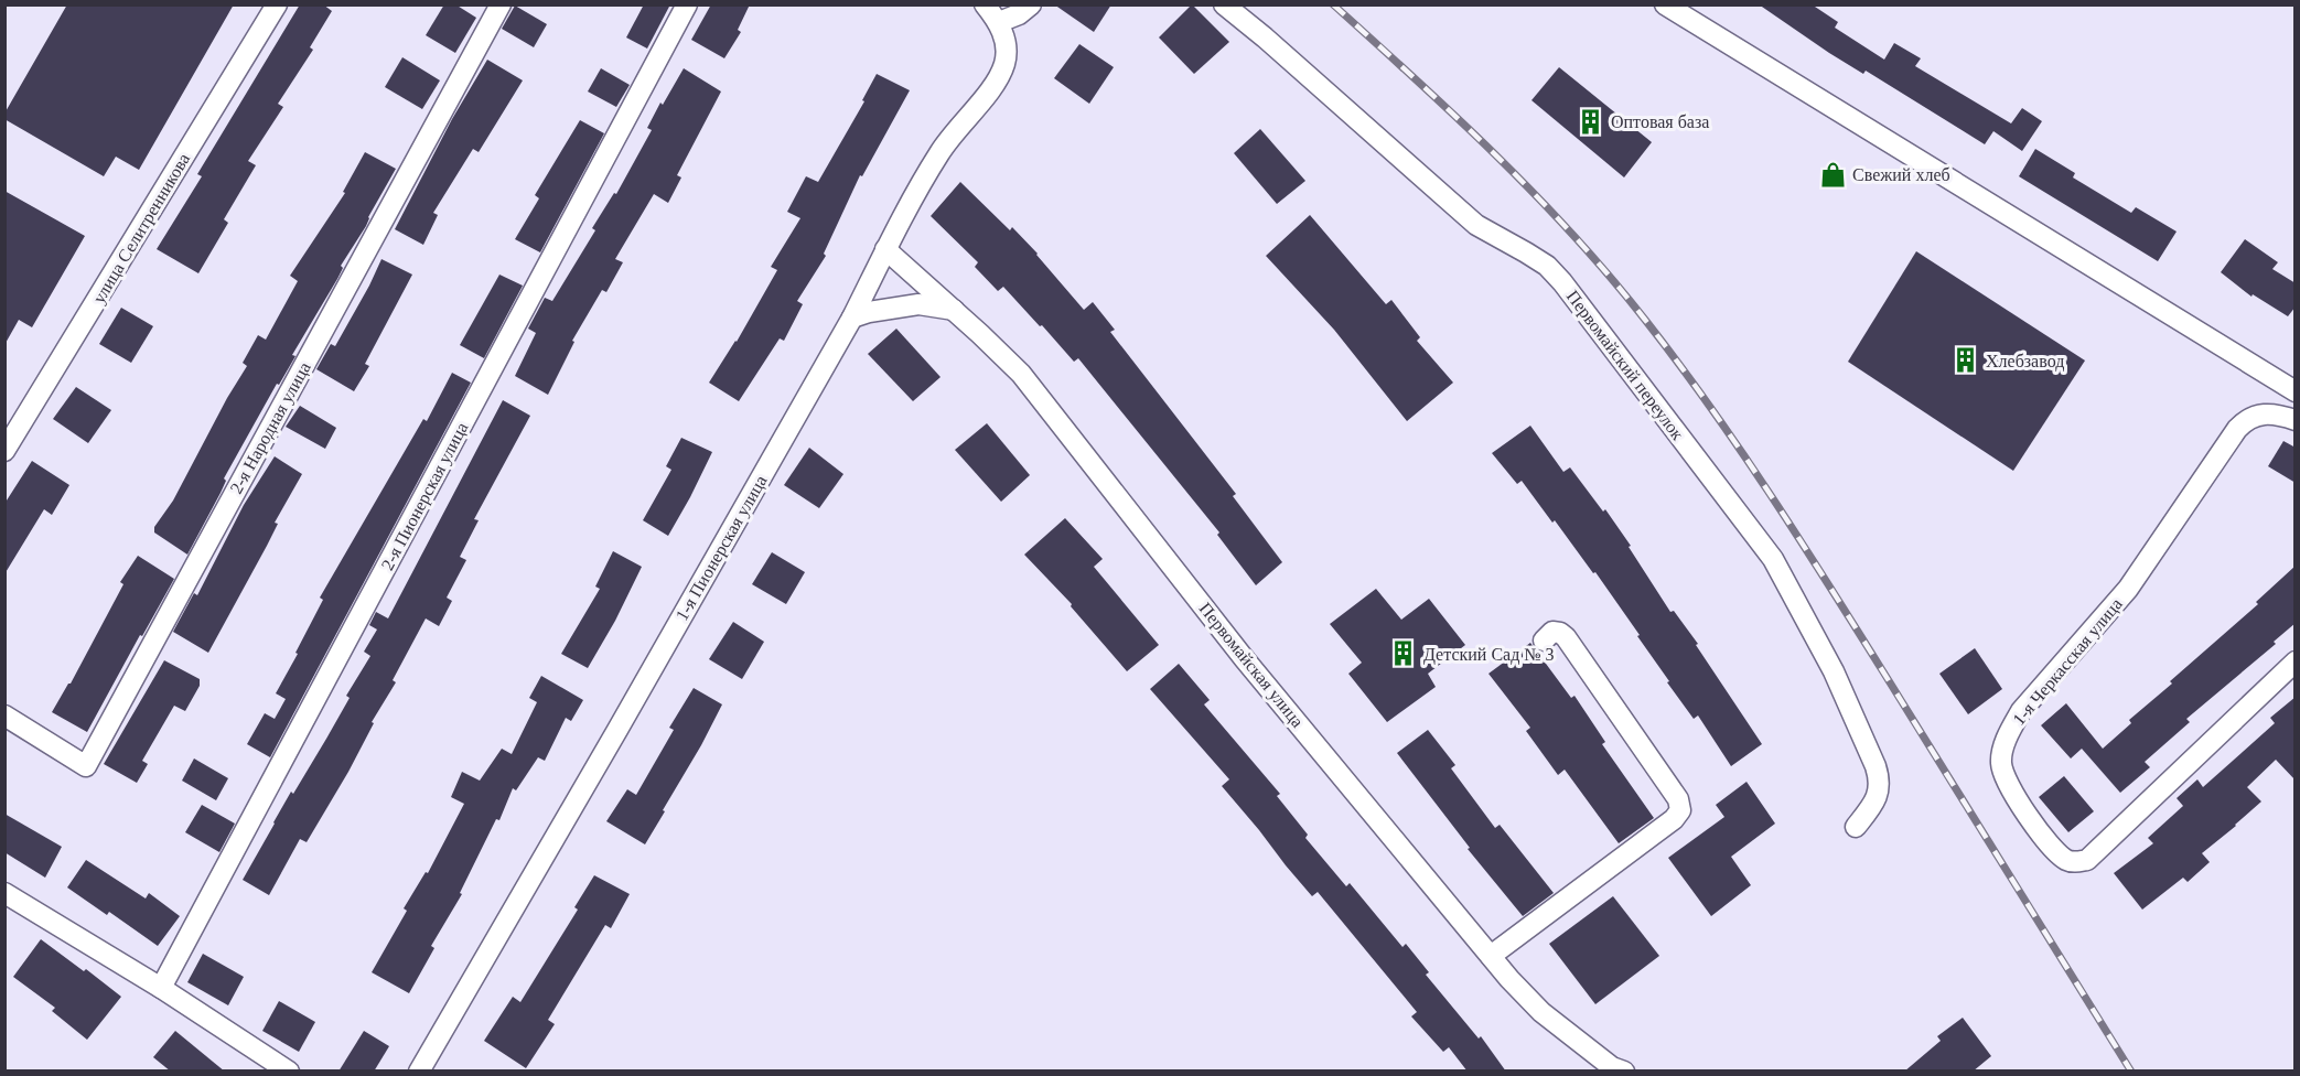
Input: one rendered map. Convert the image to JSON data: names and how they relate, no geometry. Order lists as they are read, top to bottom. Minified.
{"streets":{"street":["улица Селитренникова","Первомайский переулок","2-я Народная улица","2-я Пионерская улица","1-я Пионерская улица","1-я Черкасская улица","Первомайская улица"]},"crossings":[["1-я Пионерская улица","Первомайская улица"]],"places":{"building":["Оптовая база","Хлебзавод","Детский Сад № 3"],"shop":["Свежий хлеб"]}}
